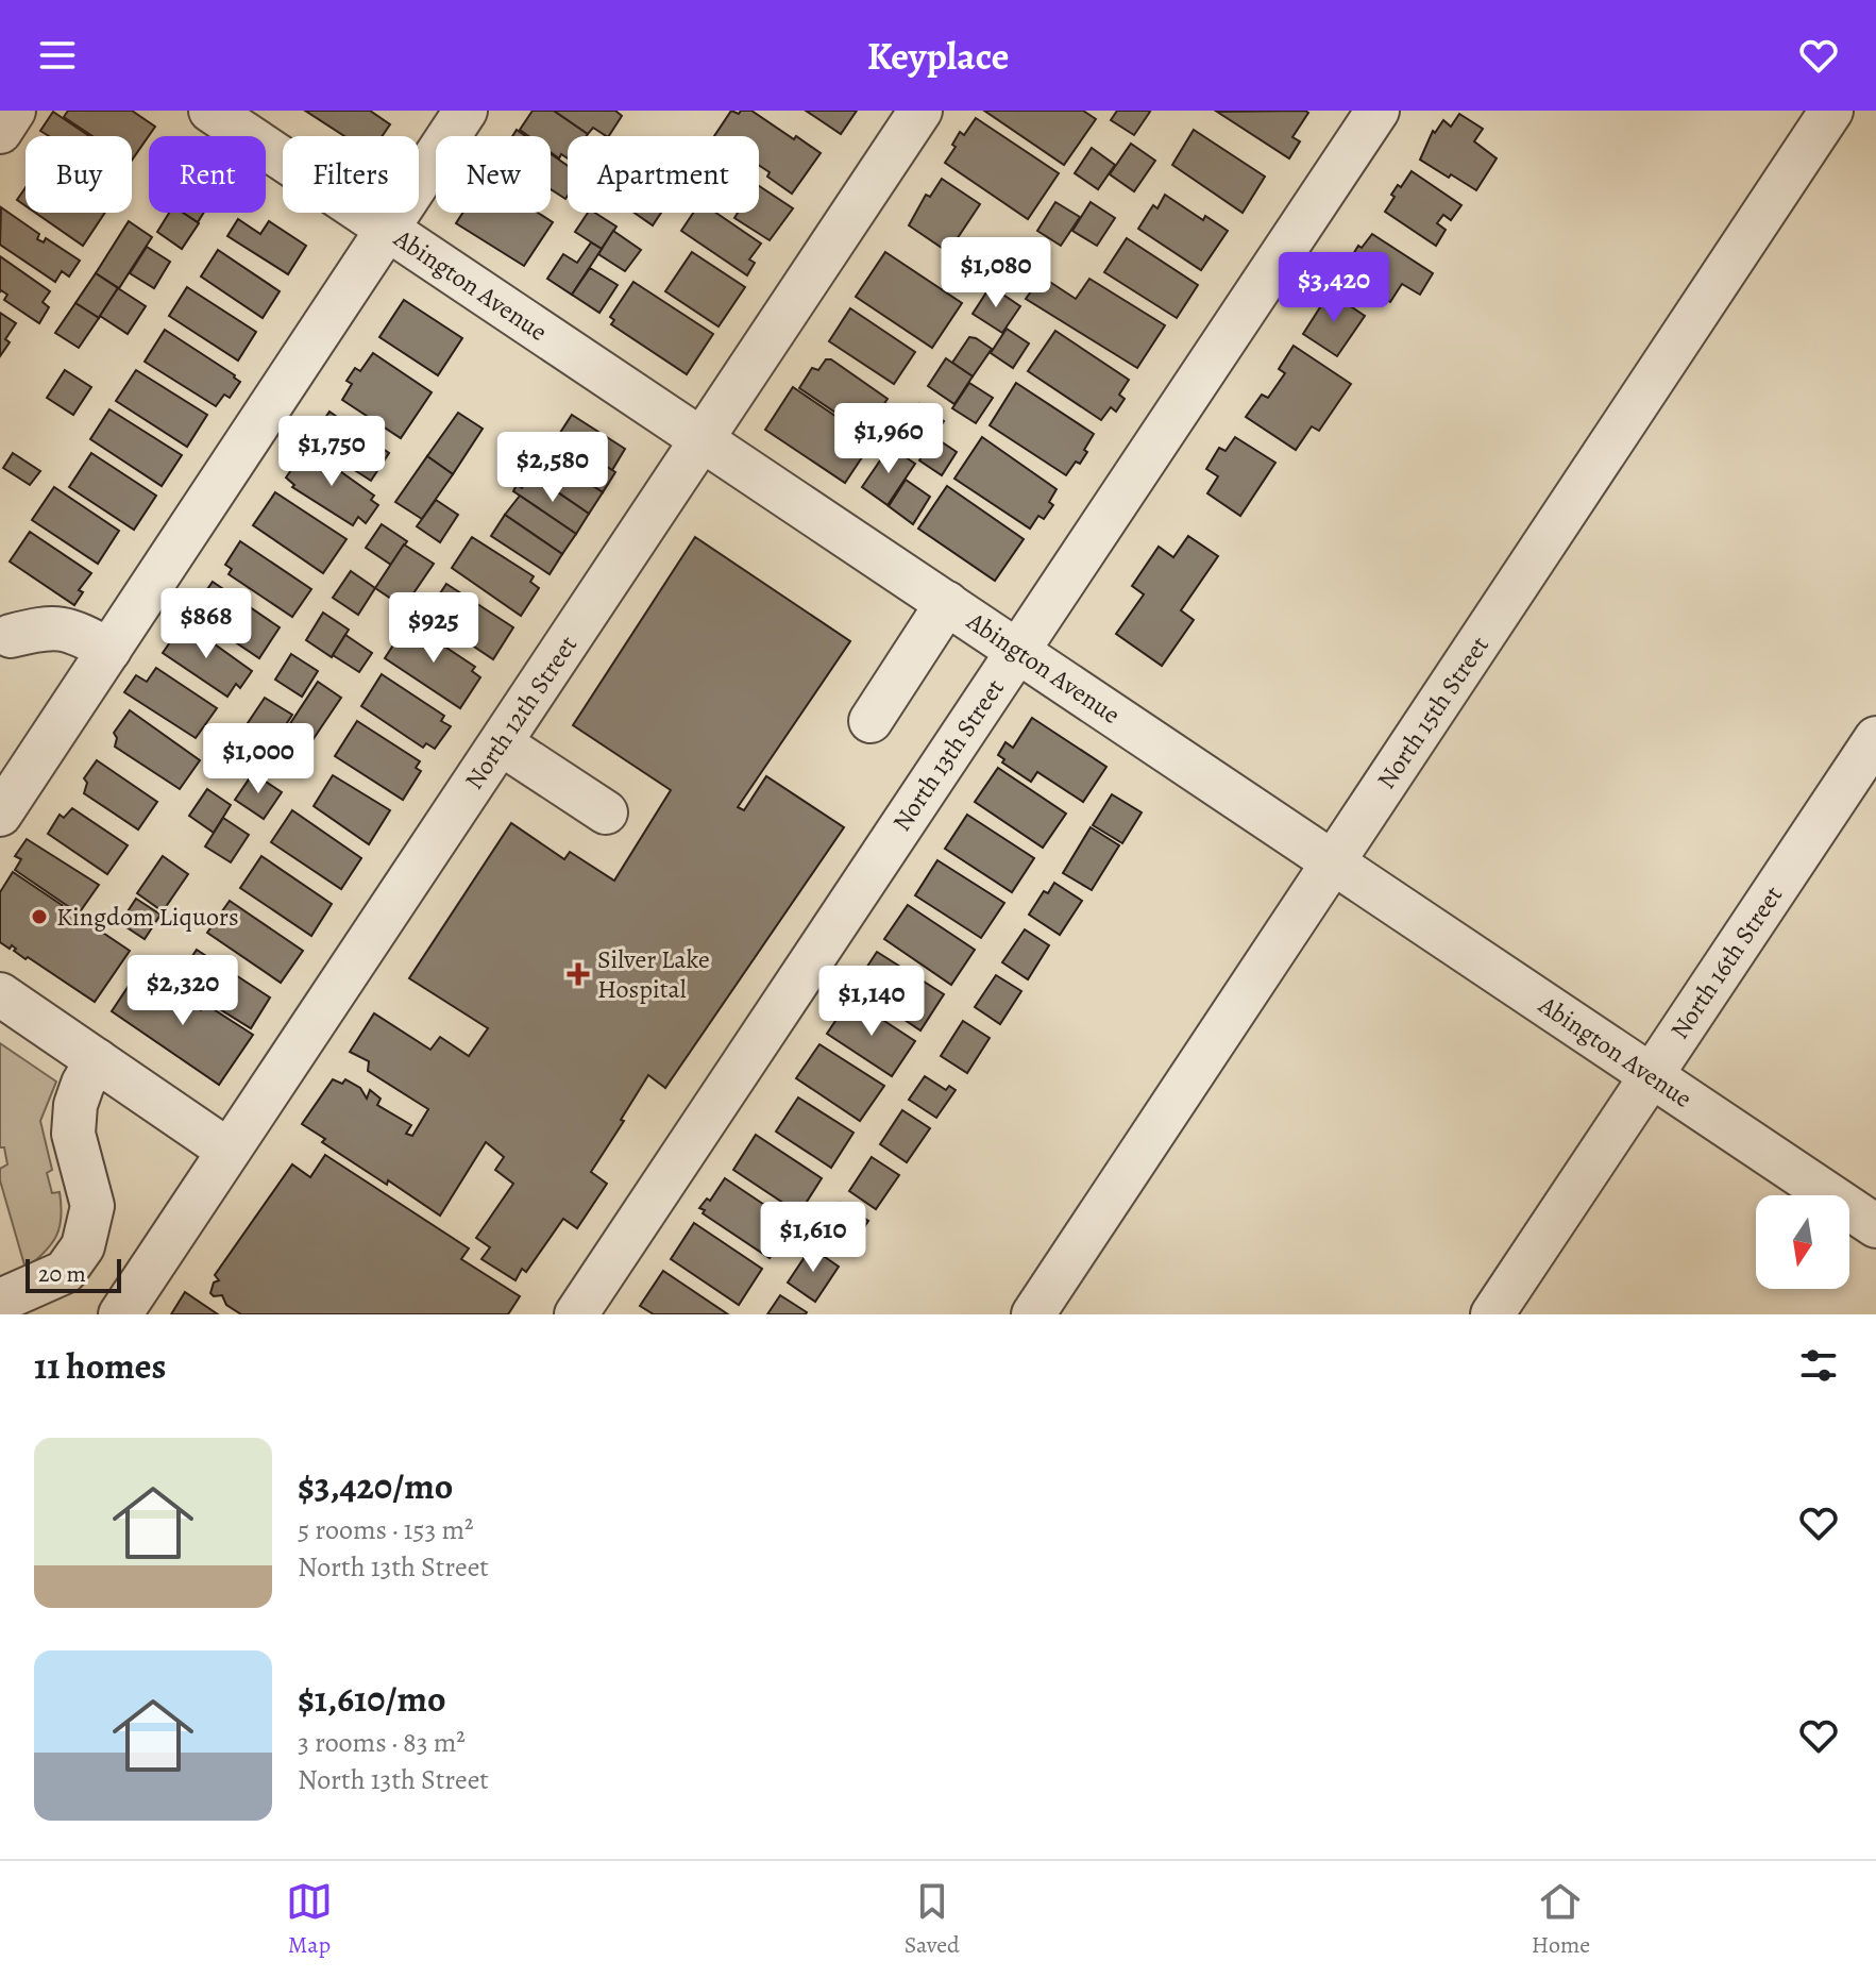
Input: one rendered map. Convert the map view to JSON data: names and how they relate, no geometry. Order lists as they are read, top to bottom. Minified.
{"streets":{"street":["Abington Avenue","North 12th Street","North 15th Street","North 13th Street","North 16th Street"]},"crossings":[["Abington Avenue","North 12th Street"],["Abington Avenue","North 15th Street"],["Abington Avenue","North 13th Street"],["Abington Avenue","North 16th Street"]],"places":{"other":["Kingdom Liquors"],"health":["Silver Lake Hospital"]},"scale_bar":"20 m","north":"bottom","page":{"header":"Keyplace","chip":["Buy","Rent","Filters","New","Apartment"],"price":["$1,080","$3,420","$1,960","$1,750","$2,580","$868","$925","$1,000","$2,320","$1,140","$1,610"],"scale":"20 m","heading":"11 homes","list":[{"name":"$3,420/mo","note":"5 rooms · 153 m² · North 13th Street"},{"name":"$1,610/mo","note":"3 rooms · 83 m² · North 13th Street"}],"tabs":["Map","Saved","Home"]}}
